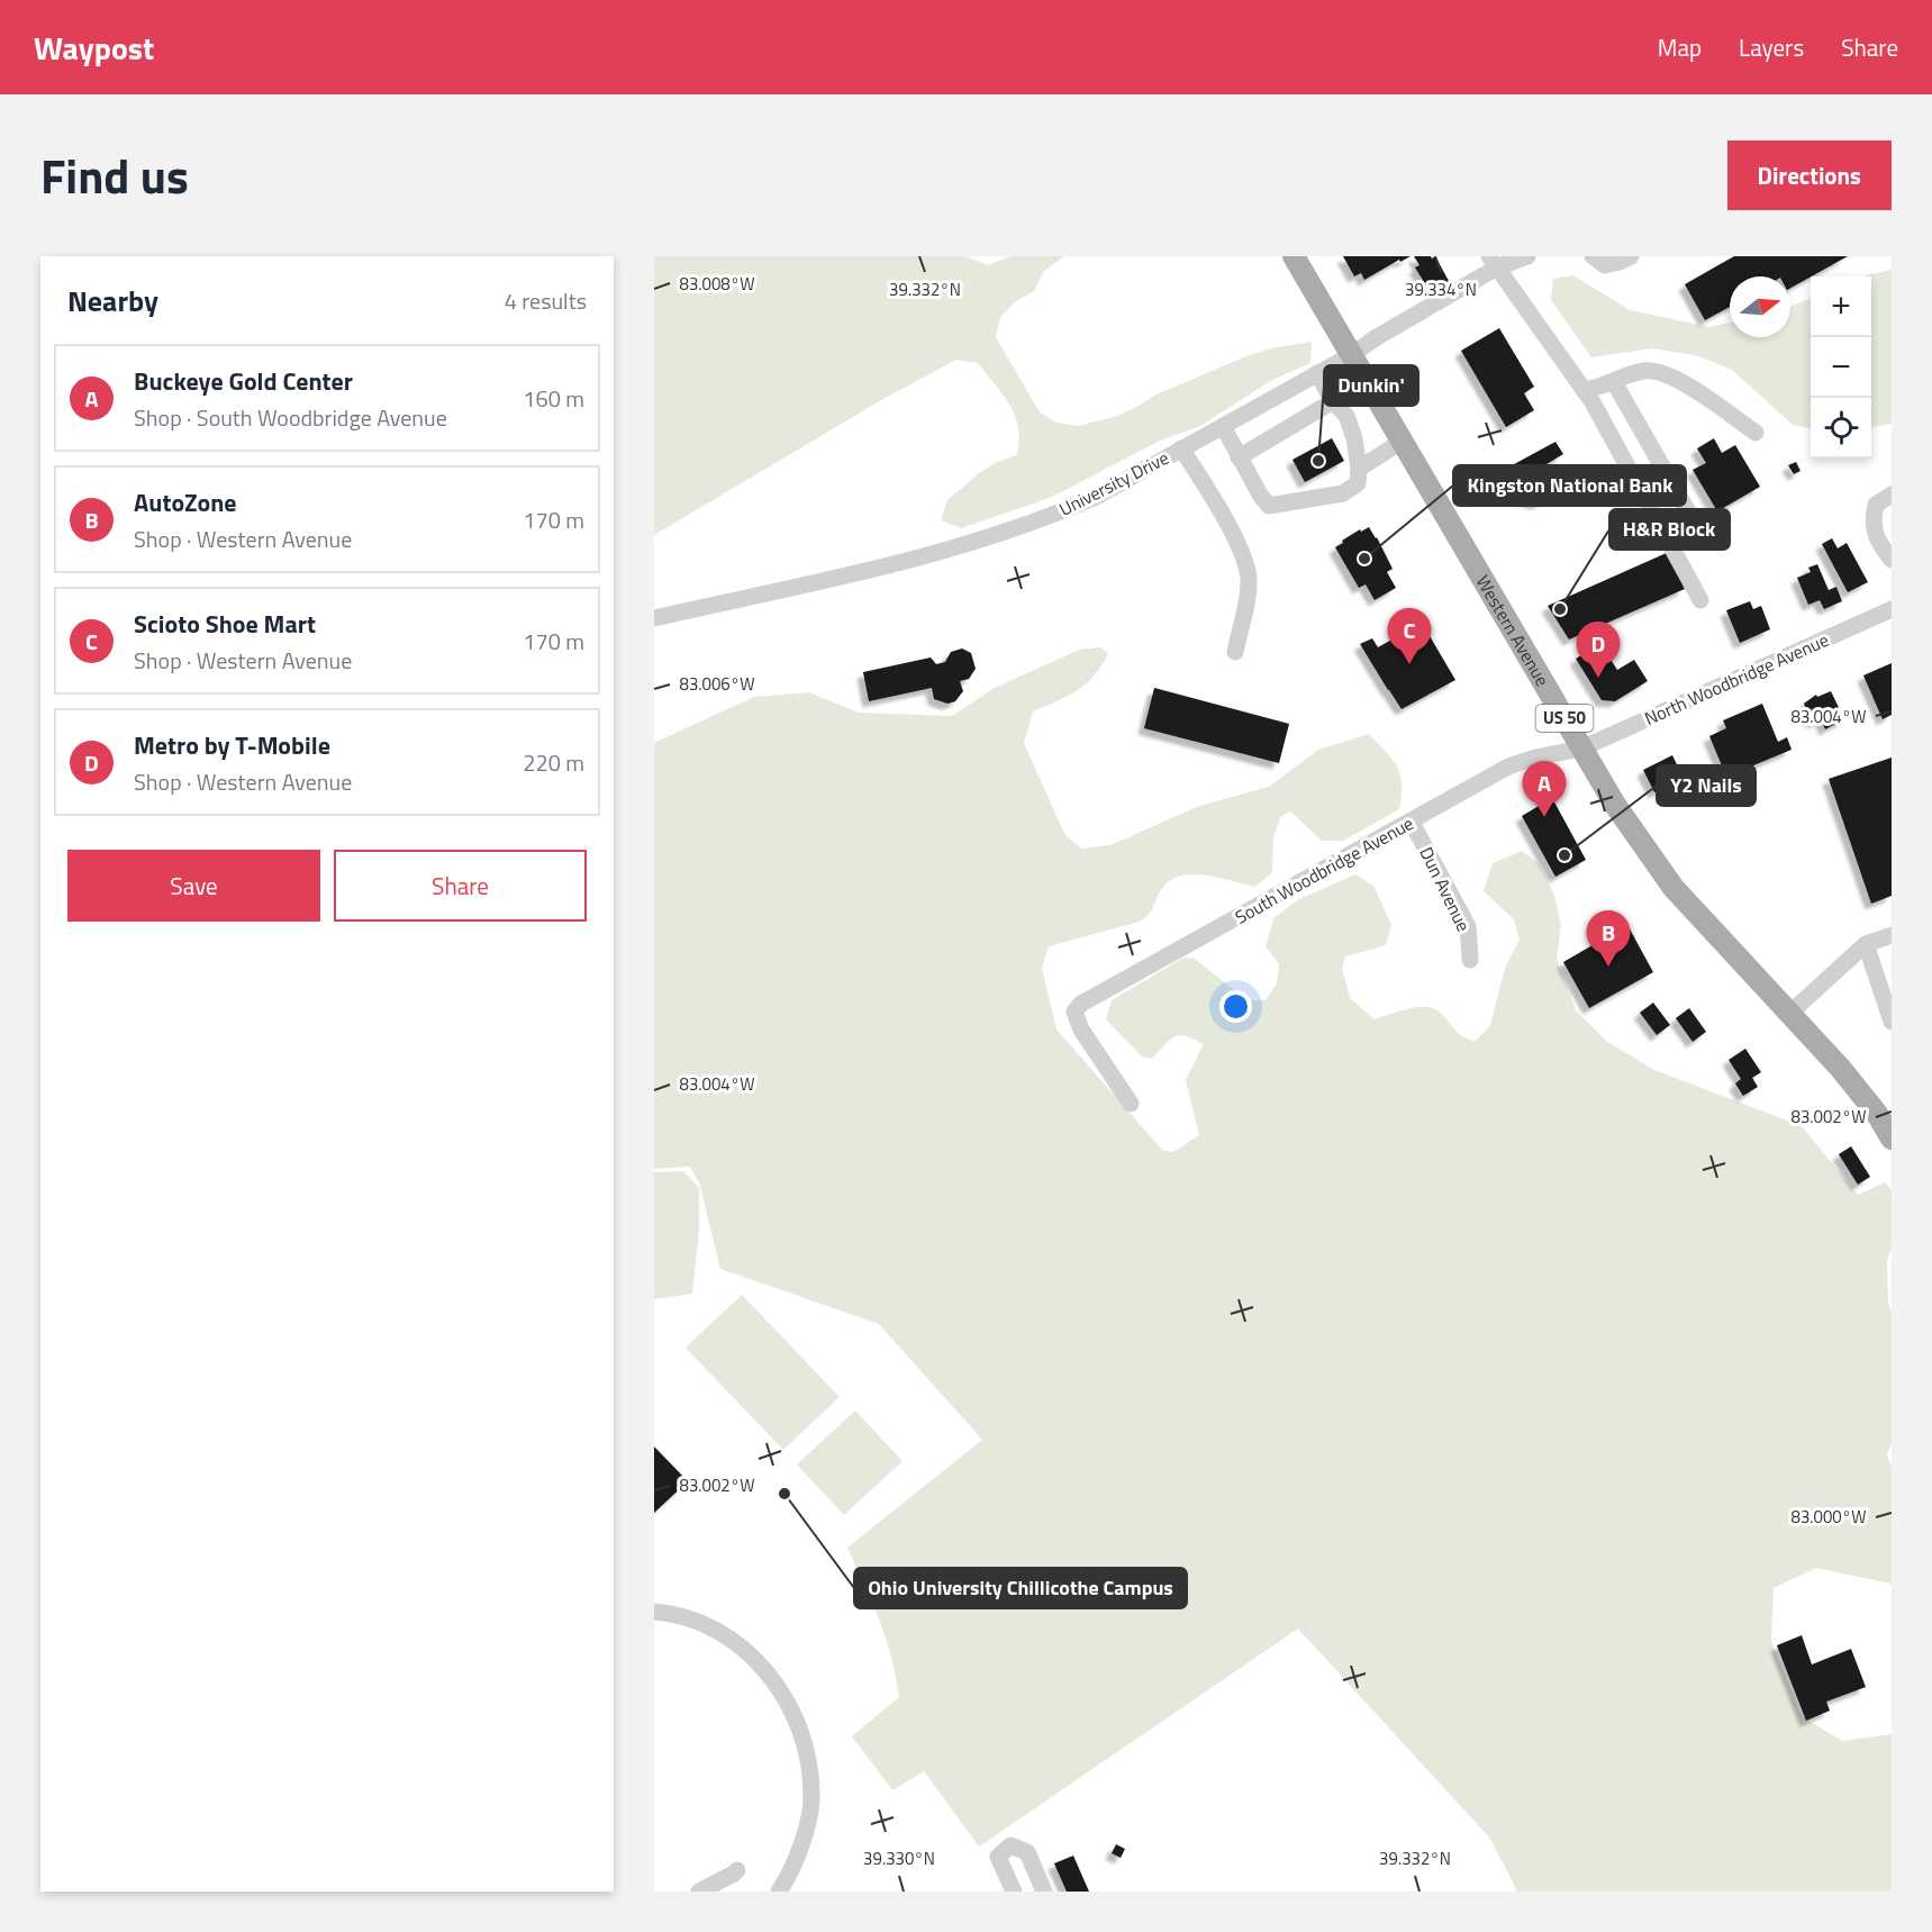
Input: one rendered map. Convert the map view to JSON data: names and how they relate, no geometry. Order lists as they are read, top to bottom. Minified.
{"streets":{"main road":["Western Avenue","US 50"],"street":["University Drive","North Woodbridge Avenue","South Woodbridge Avenue","Dun Avenue"]},"crossings":[["University Drive","Western Avenue"],["Western Avenue","North Woodbridge Avenue"],["Western Avenue","South Woodbridge Avenue"],["North Woodbridge Avenue","South Woodbridge Avenue"],["South Woodbridge Avenue","Dun Avenue"]],"places":["Dunkin'","Kingston National Bank","H&R Block","Y2 Nails","Ohio University Chillicothe Campus"],"north":"right","page":{"header":"Waypost","nav":["Map","Layers","Share"],"title":"Find us","buttons":["Directions",["Save","Share"]],"heading":["Nearby","4 results"],"map_buttons":["+","−"],"list":[{"mark":"A","name":"Buckeye Gold Center","note":"Shop · South Woodbridge Avenue","value":"160 m"},{"mark":"B","name":"AutoZone","note":"Shop · Western Avenue","value":"170 m"},{"mark":"C","name":"Scioto Shoe Mart","note":"Shop · Western Avenue","value":"170 m"},{"mark":"D","name":"Metro by T-Mobile","note":"Shop · Western Avenue","value":"220 m"}],"pins":["C","D","A","B"]},"coordinates":["83.008°W","39.332°N","39.334°N","83.006°W","83.004°W","83.002°W","83.000°W","39.330°N"]}
